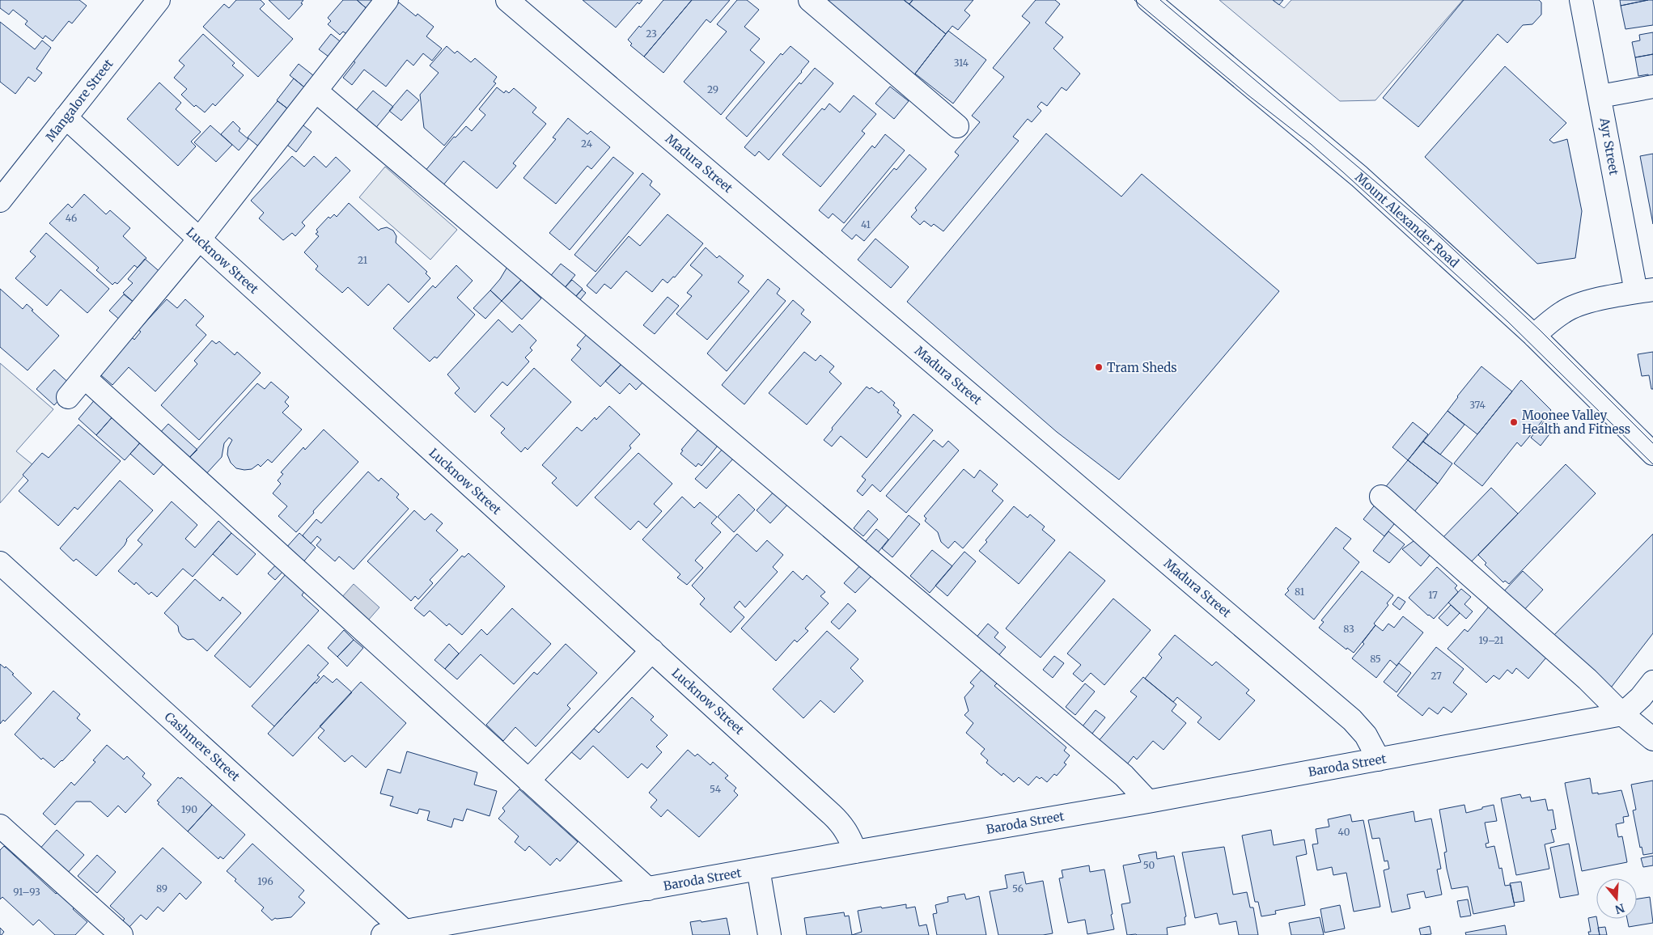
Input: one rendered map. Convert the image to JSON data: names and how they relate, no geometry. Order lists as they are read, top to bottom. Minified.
{"streets":{"street":["Mangalore Street","Ayr Street","Madura Street","Mount Alexander Road","Lucknow Street","Cashmere Street","Baroda Street"]},"crossings":[["Mangalore Street","Lucknow Street"],["Madura Street","Baroda Street"],["Lucknow Street","Baroda Street"],["Cashmere Street","Baroda Street"]],"places":["Tram Sheds","Moonee Valley Health and Fitness"],"house_numbers":["23","314","29","24","46","41","21","374","81","17","83","19–21","85","27","54","190","40","50","196","89","56","91–93"],"north":"bottom"}
